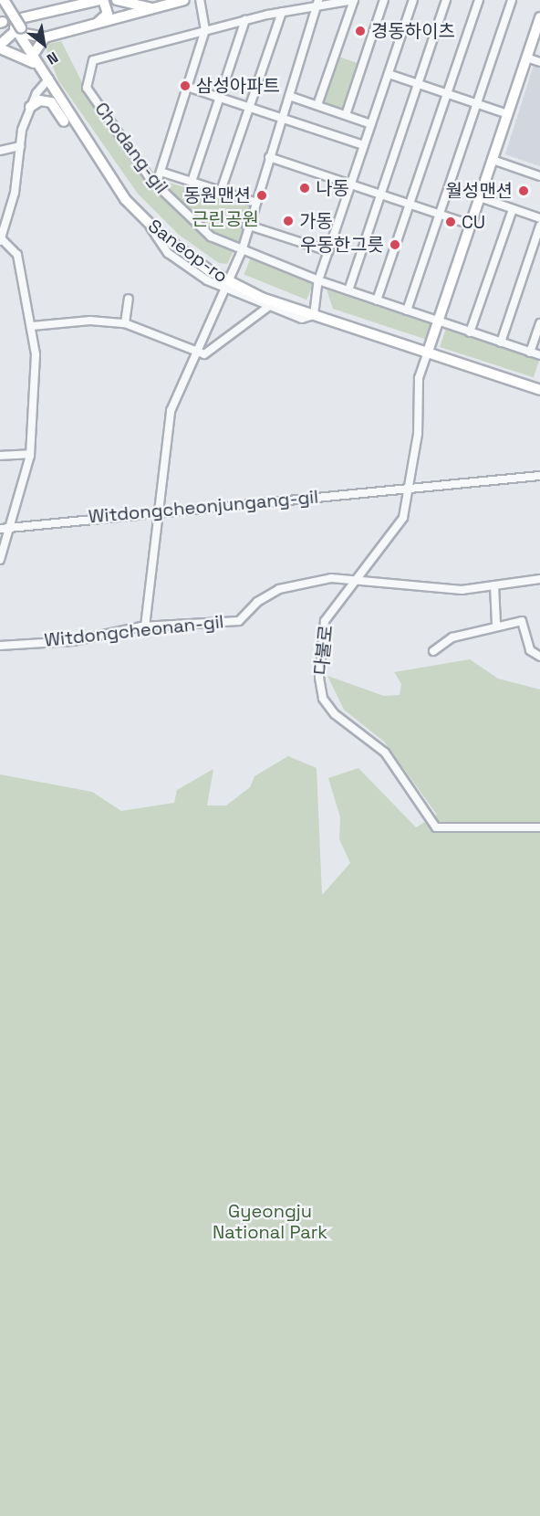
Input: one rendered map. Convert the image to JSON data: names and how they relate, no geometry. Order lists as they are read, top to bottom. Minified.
{"streets":{"street":["Chodang-gil","Saneop-ro","Witdongcheonjungang-gil","Witdongcheonan-gil","다불로"]},"crossings":[["Saneop-ro","다불로"],["Witdongcheonjungang-gil","다불로"],["Witdongcheonan-gil","다불로"]],"parks":["근린공원","Gyeongju National Park"],"places":["경동하이츠","삼성아파트","나동","월성맨션","동원맨션","가동","CU","우동한그릇"],"north":"bottom right"}
